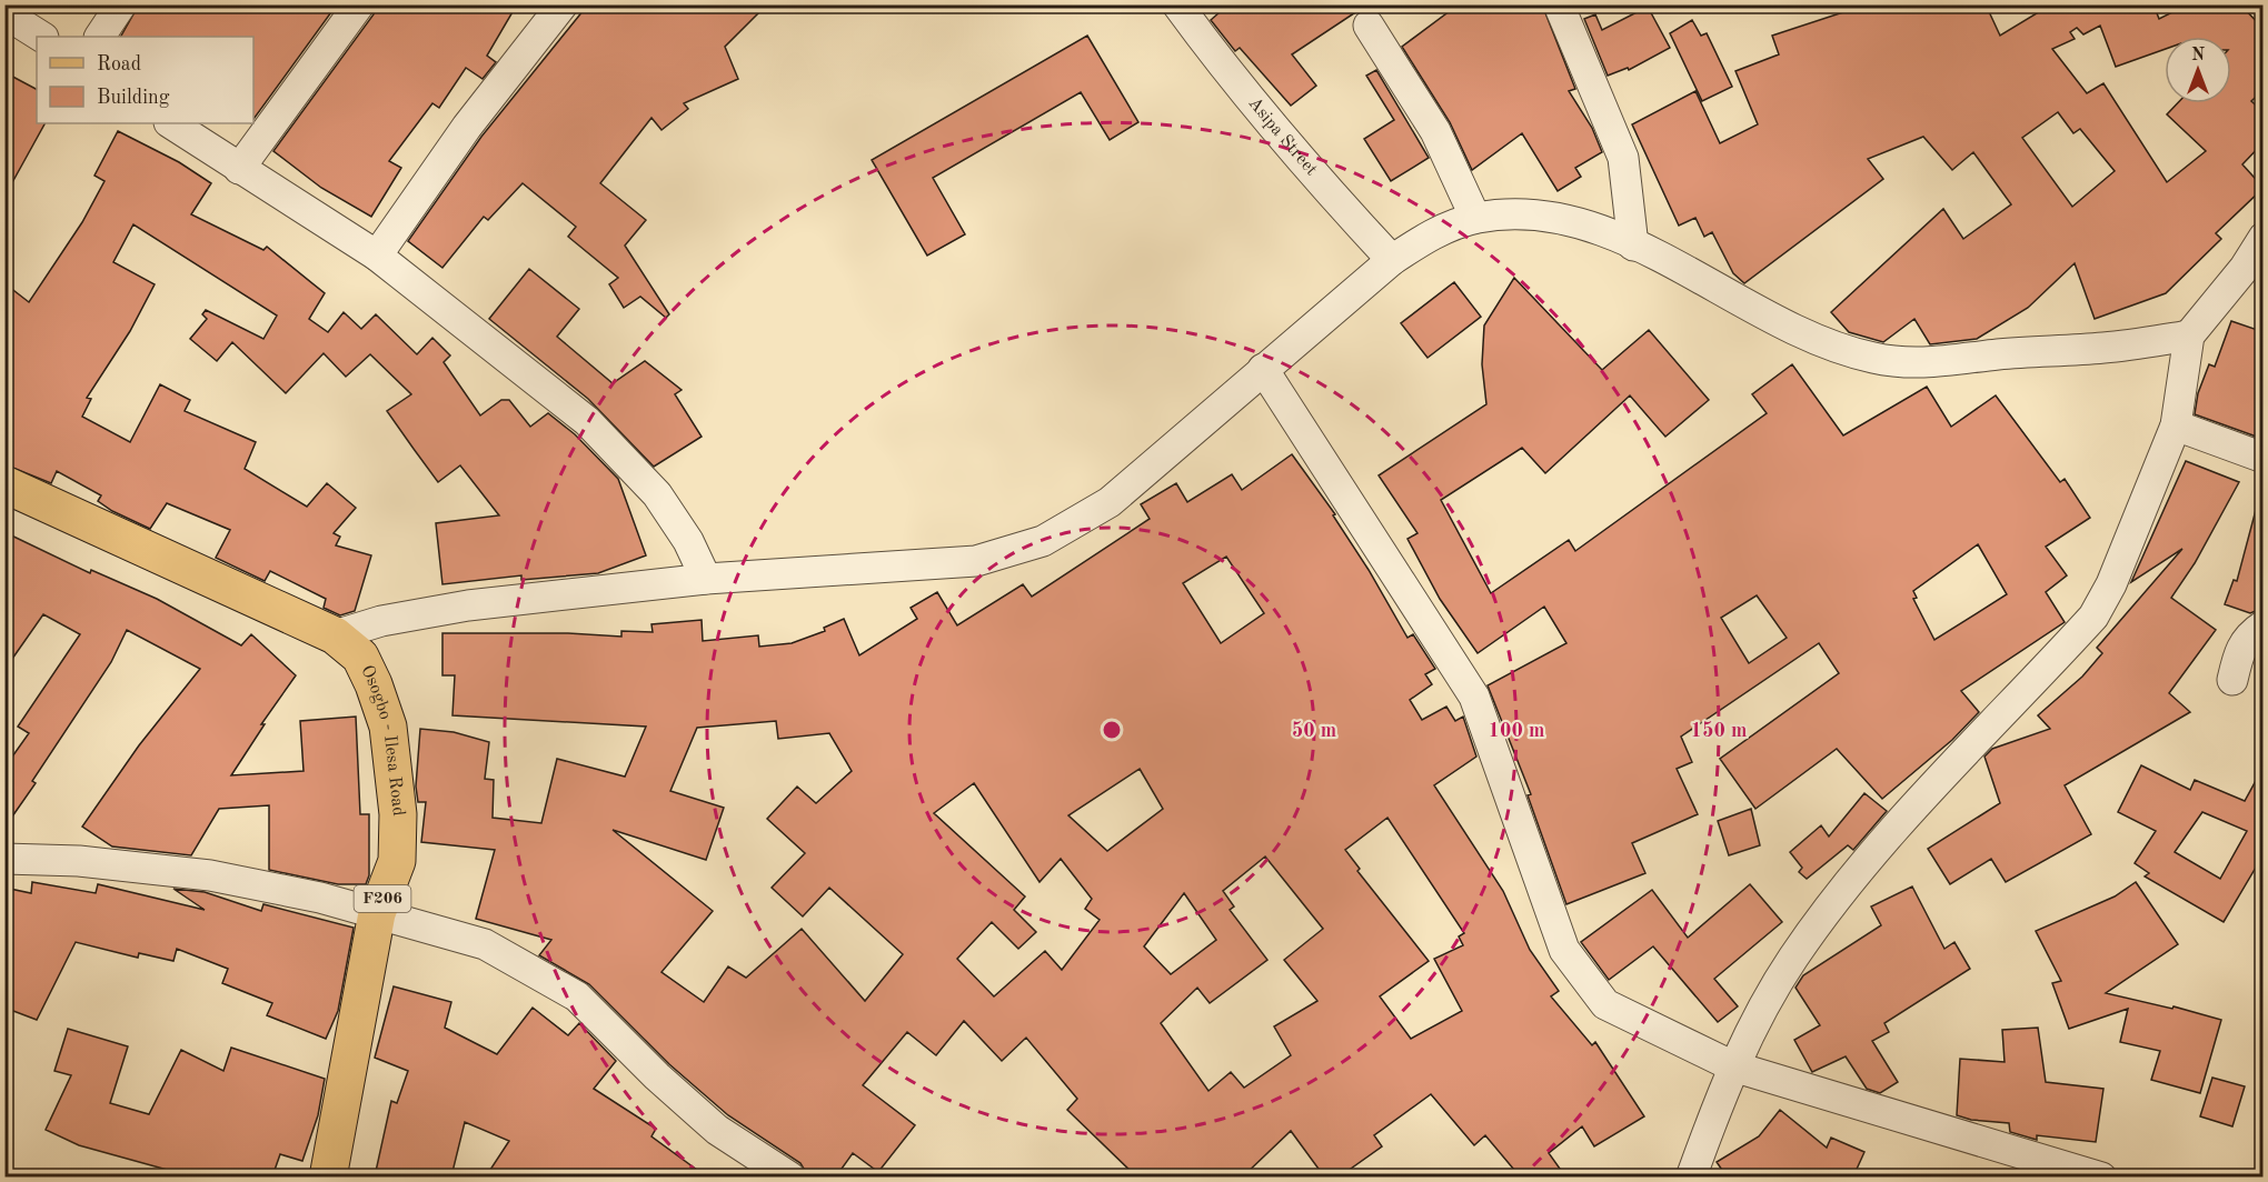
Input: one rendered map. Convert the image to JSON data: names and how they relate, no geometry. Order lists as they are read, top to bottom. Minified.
{"streets":{"main road":["Osogbo - Ilesa Road","F206"],"street":["Asipa Street"]},"legend":["Road","Building"],"north":"top","rings":["50 m","100 m","150 m"]}
